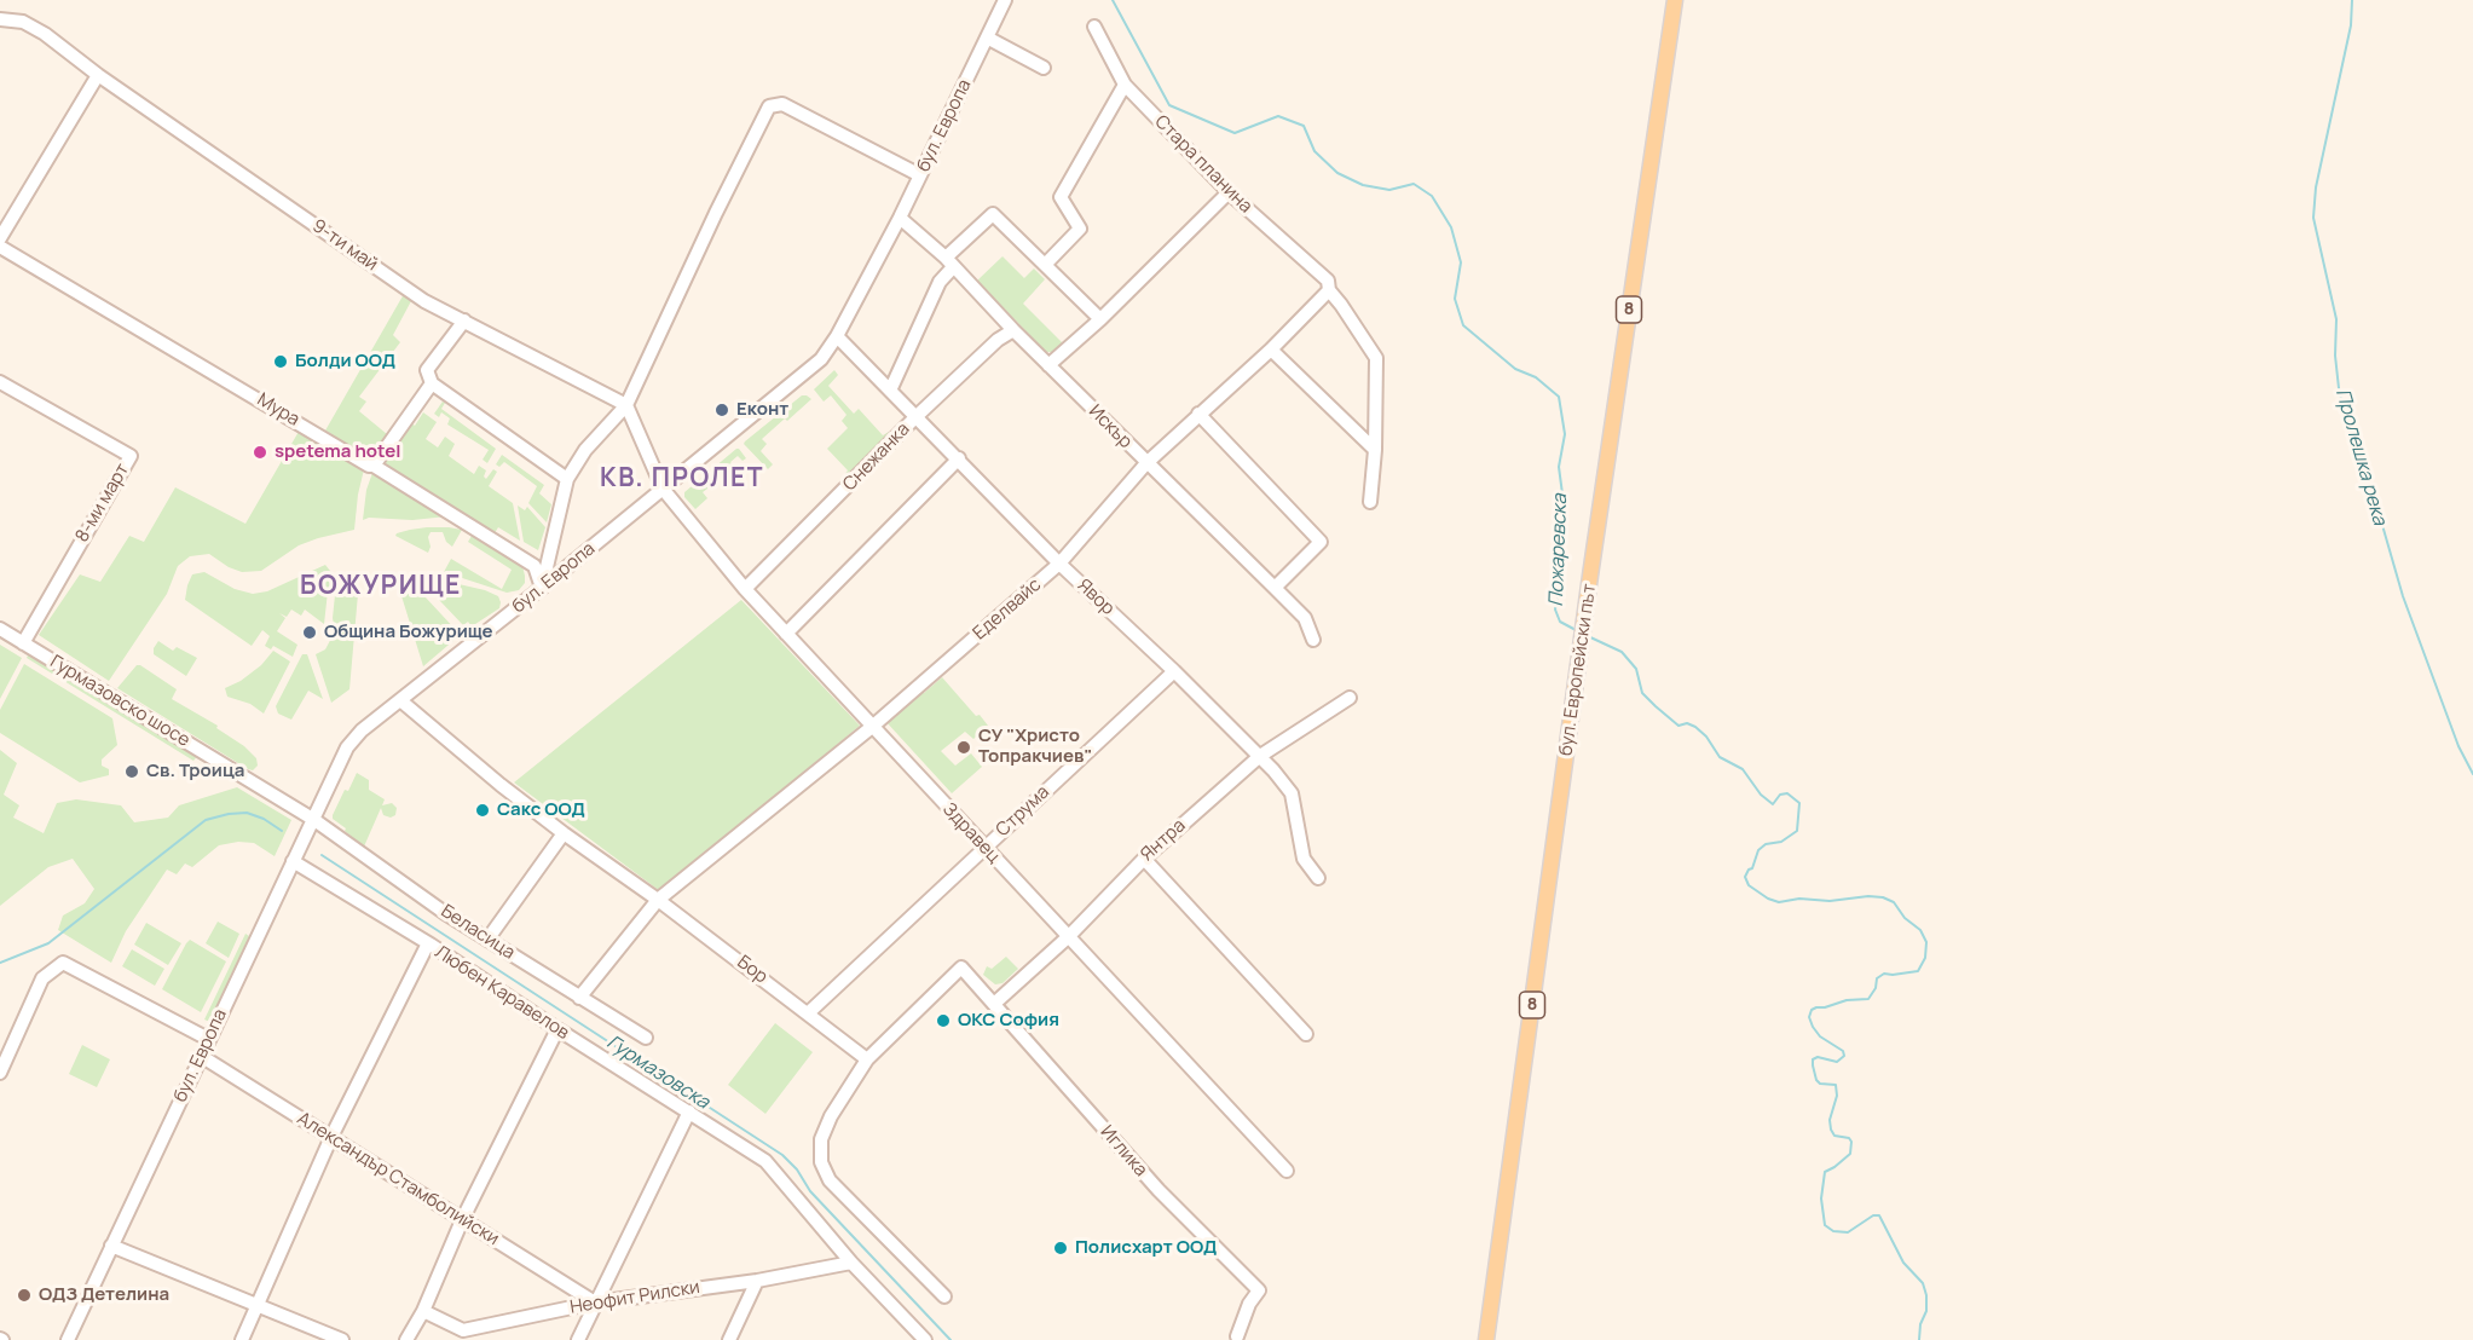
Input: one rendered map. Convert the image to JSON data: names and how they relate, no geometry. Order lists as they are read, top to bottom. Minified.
{"streets":{"main road":["8","бул. Европейски път"],"street":["бул. Европа","Стара планина","9-ти май","Мура","Искър","Снежанка","8-ми март","Явор","Еделвайс","Гурмазовско шосе","Струма","Здравец","Янтра","Беласица","Бор","Любен Каравелов","Иглика","Александър Стамболийски","Неофит Рилски"]},"crossings":[["бул. Европа","Мура"],["бул. Европа","Искър"],["бул. Европа","Явор"],["бул. Европа","Гурмазовско шосе"],["бул. Европа","Здравец"],["бул. Европа","Беласица"],["бул. Европа","Бор"],["бул. Европа","Любен Каравелов"],["бул. Европа","Александър Стамболийски"],["Стара планина","Еделвайс"],["Искър","Снежанка"],["Искър","Еделвайс"],["Снежанка","Явор"],["Снежанка","Здравец"],["8-ми март","Гурмазовско шосе"],["Явор","Еделвайс"],["Явор","Струма"],["Явор","Янтра"],["Еделвайс","Здравец"],["Еделвайс","Беласица"],["Еделвайс","Бор"],["Гурмазовско шосе","Беласица"],["Струма","Здравец"],["Струма","Бор"],["Здравец","Янтра"],["Янтра","Иглика"],["Бор","Иглика"],["Любен Каравелов","Неофит Рилски"],["Александър Стамболийски","Неофит Рилски"]],"districts":["КВ. ПРОЛЕТ","БОЖУРИЩЕ"],"water":["Пролешка река","Пожаревска","Гурмазовска"],"places":["Болди ООД","Еконт","spetema hotel","Община Божурище","СУ \"Христо Топракчиев\"","Св. Троица","Сакс ООД","ОКС София","Полисхарт ООД","ОДЗ Детелина"]}
